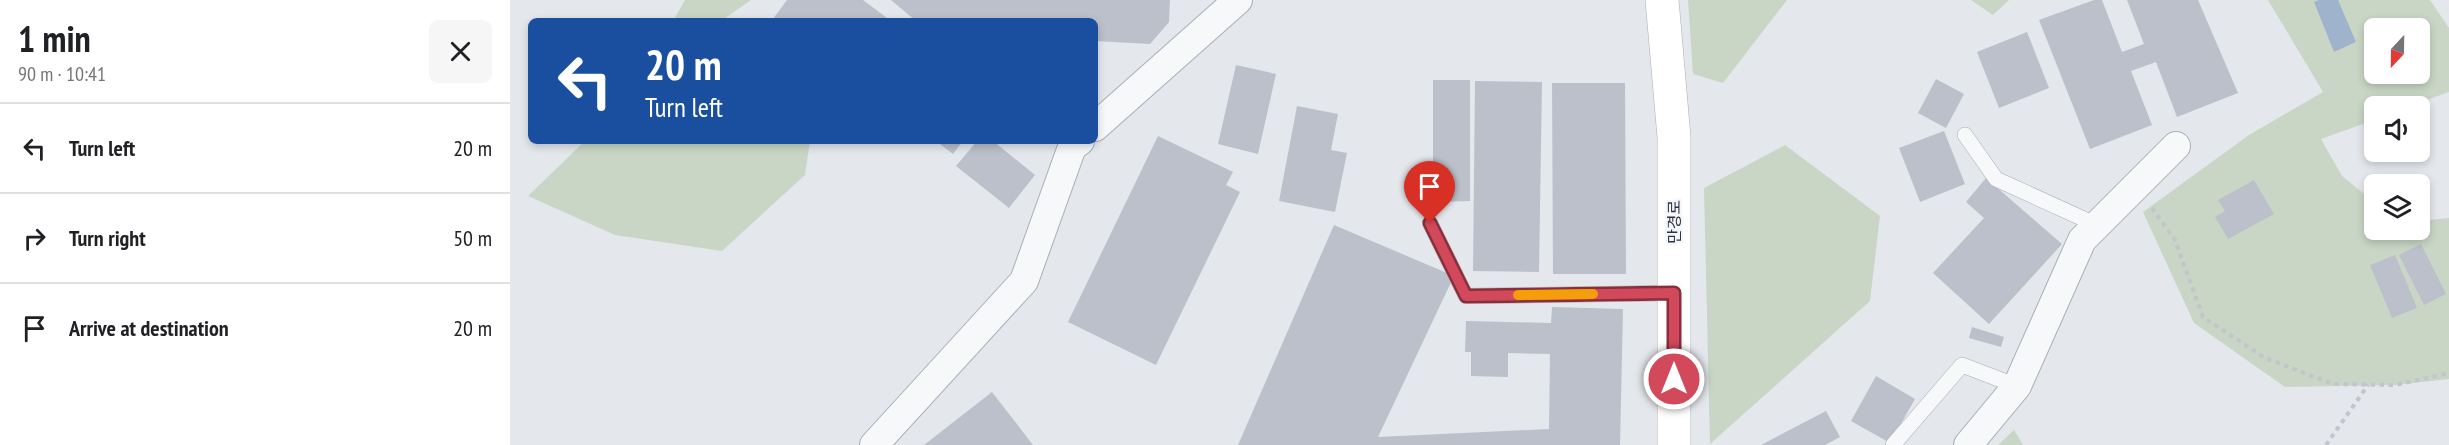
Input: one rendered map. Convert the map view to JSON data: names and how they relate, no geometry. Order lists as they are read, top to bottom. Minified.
{"streets":{"street":["만경로"]},"north":"bottom","page":{"heading":["1 min","90 m · 10:41"],"turn":["20 m","Turn left"],"list":[{"name":"Turn left","value":"20 m"},{"name":"Turn right","value":"50 m"},{"name":"Arrive at destination","value":"20 m"}]}}
